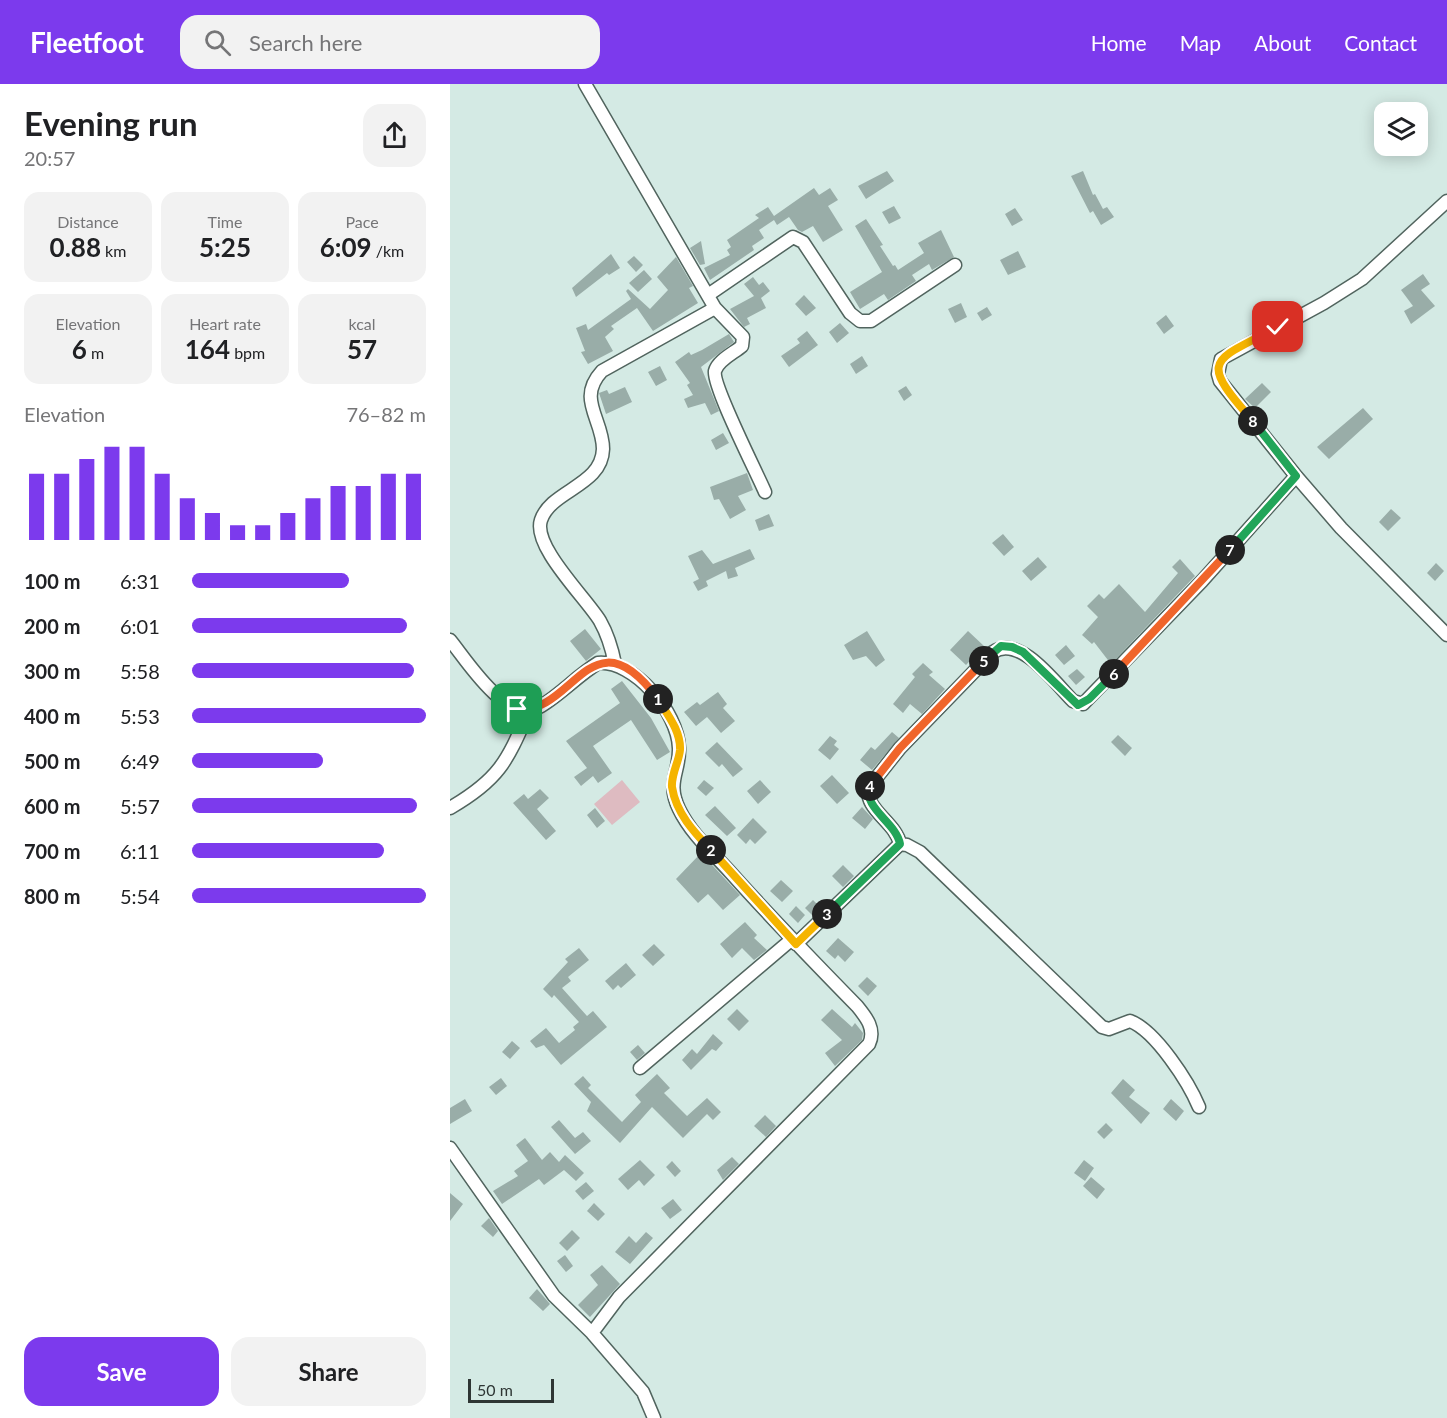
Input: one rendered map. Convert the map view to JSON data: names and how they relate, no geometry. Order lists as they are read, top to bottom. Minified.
{"scale_bar":"50 m","page":{"header":"Fleetfoot","search":"Search here","nav":["Home","Map","About","Contact"],"heading":["Evening run","20:57"],"stats":[["Distance","0.88 km"],["Time","5:25"],["Pace","6:09 /km"],["Elevation","6 m"],["Heart rate","164 bpm"],["kcal","57"]],"chart":["Elevation","76–82 m"],"pins":["8","7","5","6","1","4","2","3"],"list":[{"name":"100 m","note":"6:31"},{"name":"200 m","note":"6:01"},{"name":"300 m","note":"5:58"},{"name":"400 m","note":"5:53"},{"name":"500 m","note":"6:49"},{"name":"600 m","note":"5:57"},{"name":"700 m","note":"6:11"},{"name":"800 m","note":"5:54"}],"buttons":["Save","Share"],"scale":"50 m"}}
